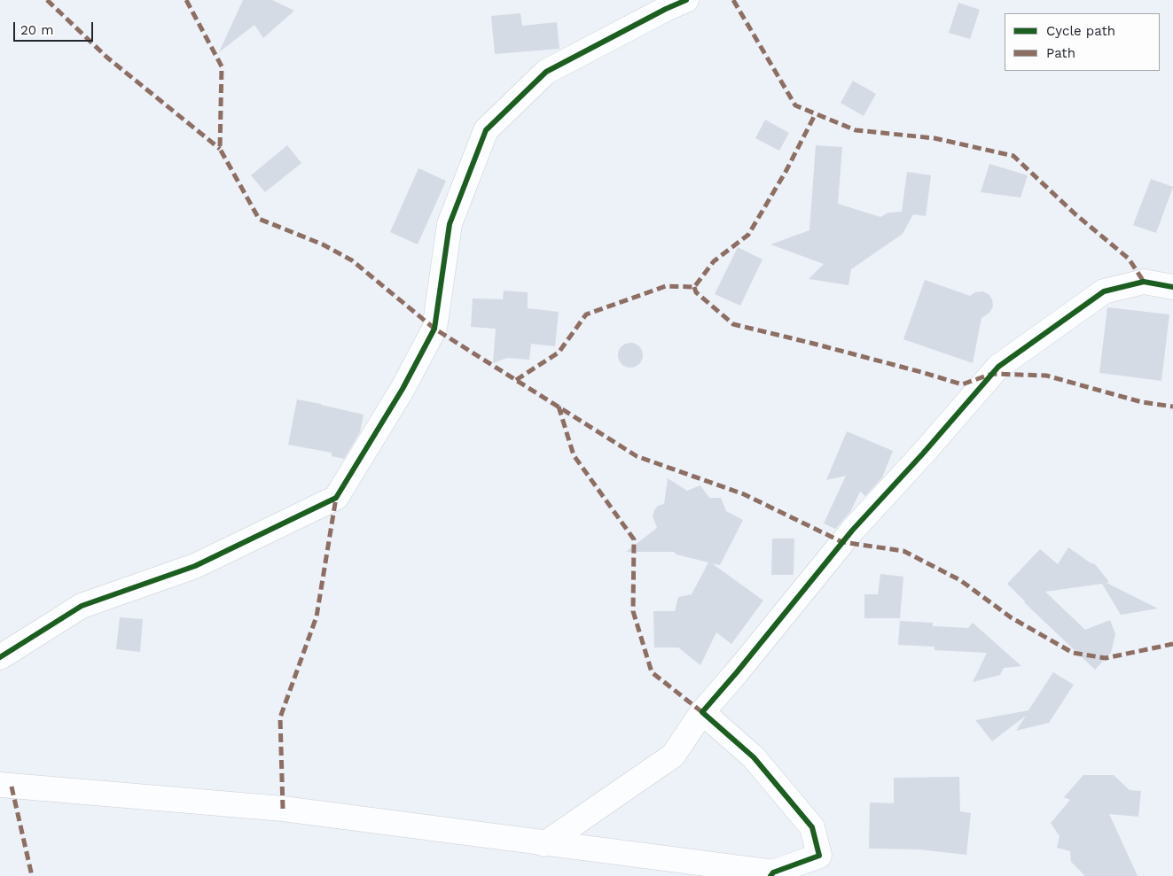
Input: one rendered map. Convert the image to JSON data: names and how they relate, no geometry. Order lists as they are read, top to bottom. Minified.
{"legend":["Cycle path","Path"],"scale_bar":"20 m"}
